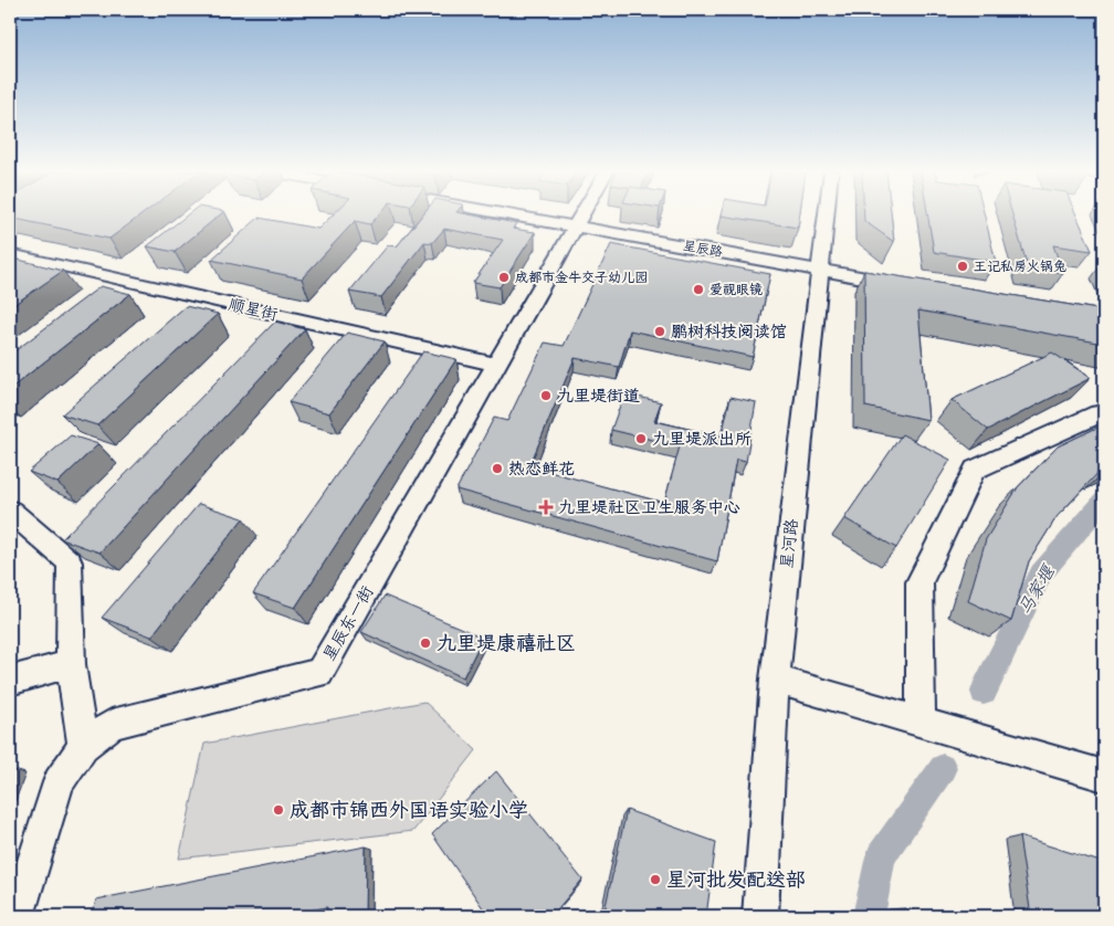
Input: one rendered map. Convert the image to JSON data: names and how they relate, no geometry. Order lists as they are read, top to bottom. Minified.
{"streets":{"street":["星辰路","顺星街","星河路","星辰东一街"]},"crossings":[["星辰路","星河路"],["星辰路","星辰东一街"],["顺星街","星辰东一街"]],"water":["马家堰"],"places":{"other":["王记私房火锅兔","成都市金牛交子幼儿园","爱视眼镜","鹏树科技阅读馆","九里堤街道","九里堤派出所","热恋鲜花","九里堤康禧社区","成都市锦西外国语实验小学","星河批发配送部"],"health":["九里堤社区卫生服务中心"]}}
